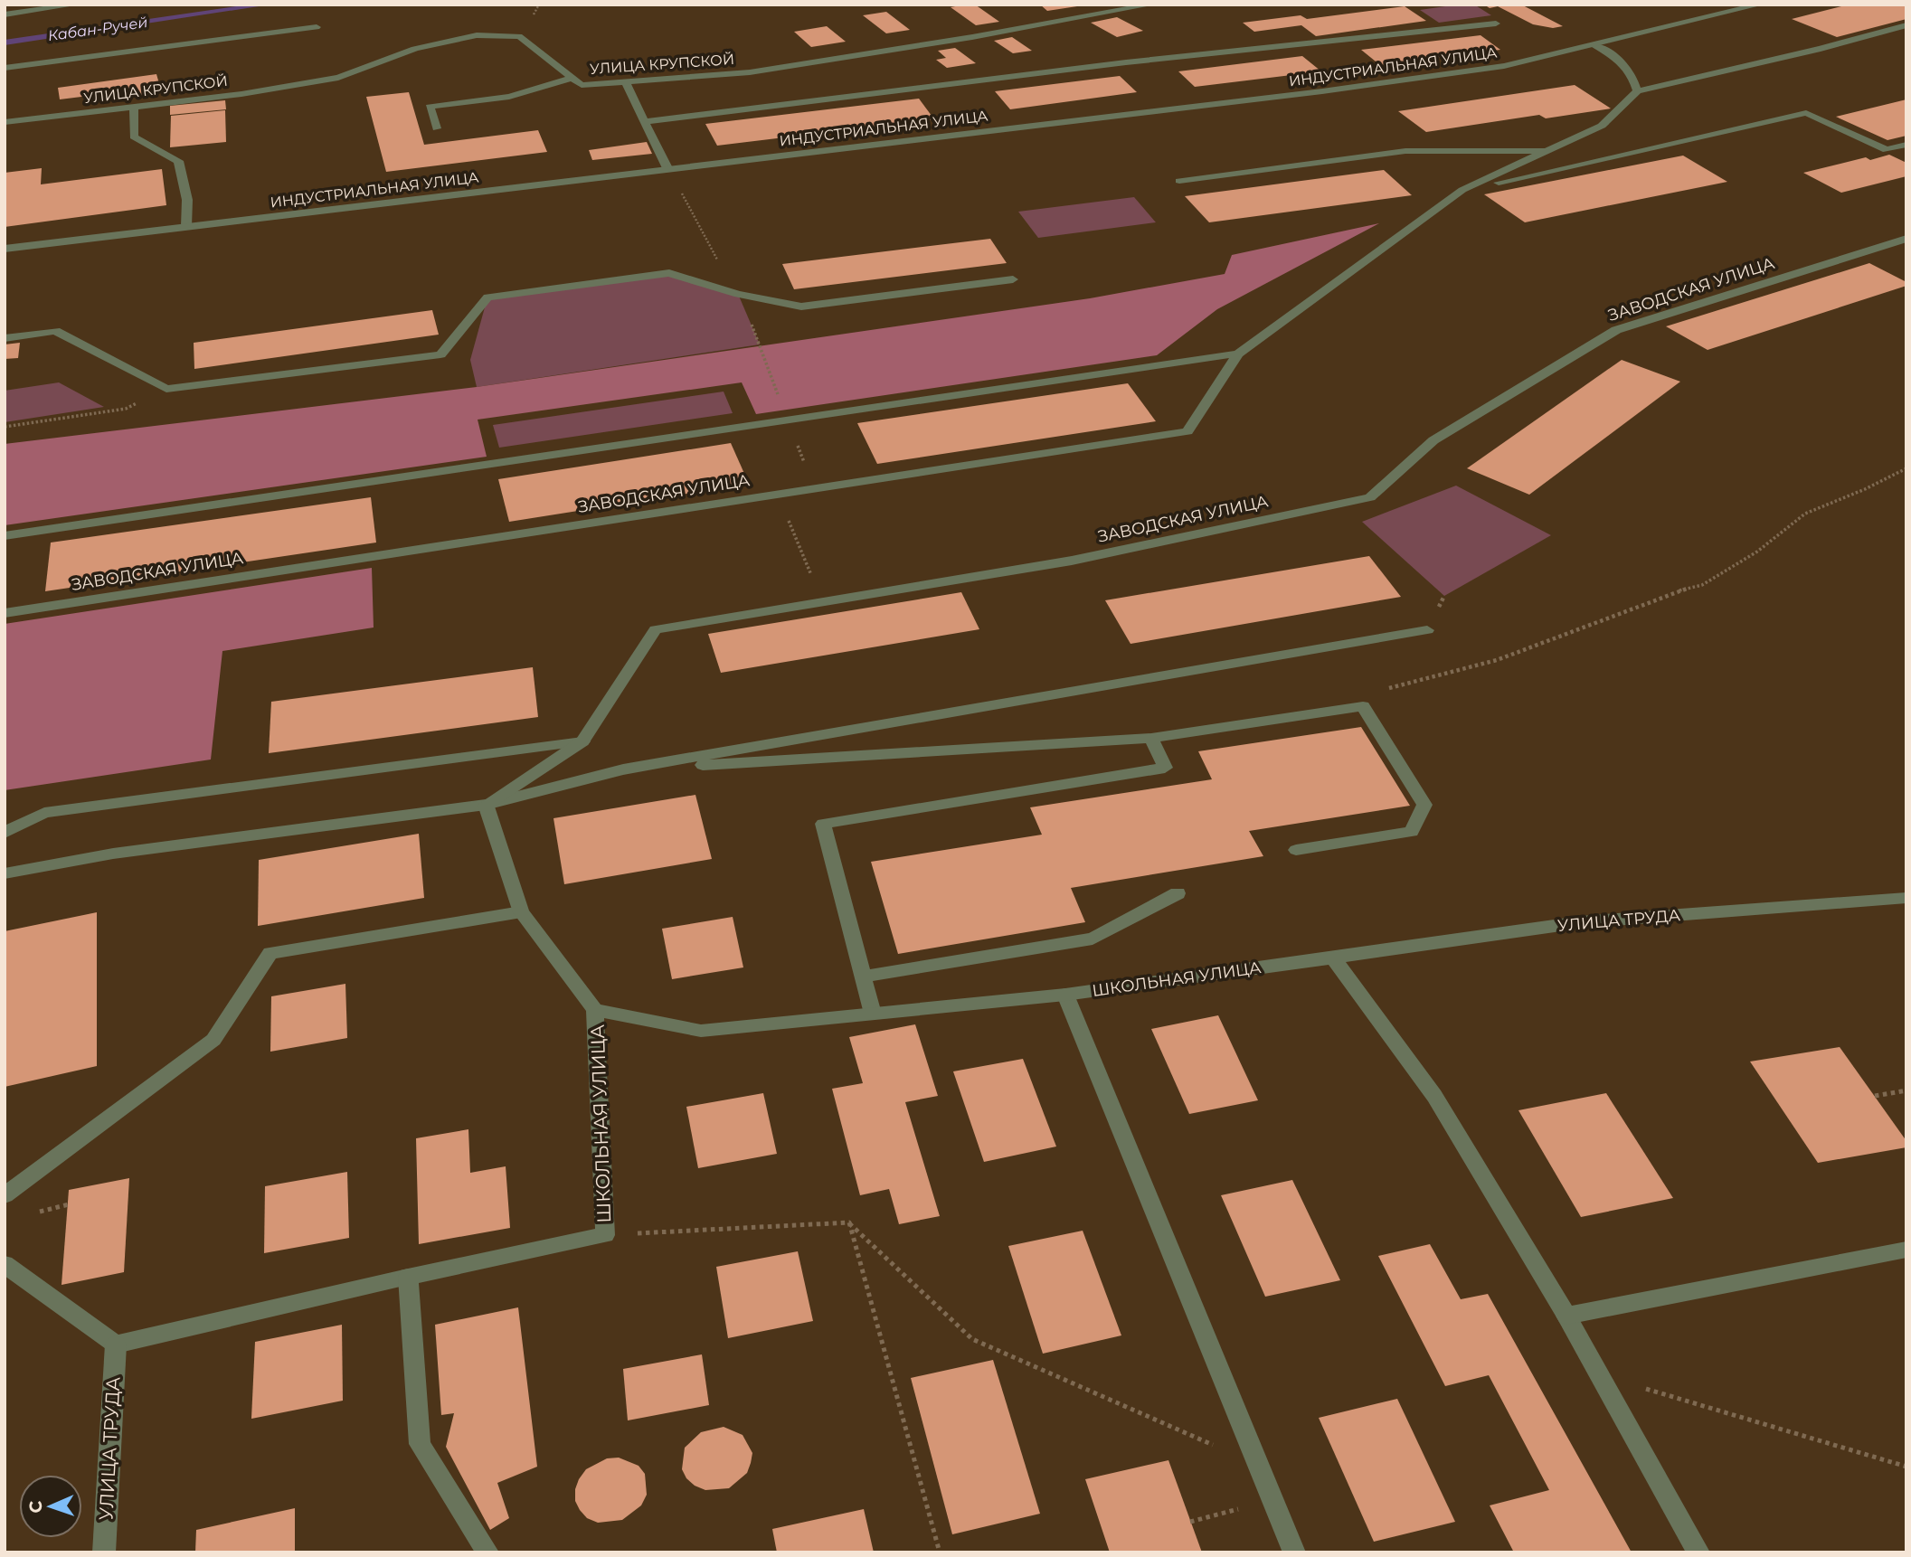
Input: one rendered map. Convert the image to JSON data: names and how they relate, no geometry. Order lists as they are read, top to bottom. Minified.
{"streets":{"street":["УЛИЦА КРУПСКОЙ","ИНДУСТРИАЛЬНАЯ УЛИЦА","ЗАВОДСКАЯ УЛИЦА","УЛИЦА ТРУДА","ШКОЛЬНАЯ УЛИЦА"]},"crossings":[["ЗАВОДСКАЯ УЛИЦА","ШКОЛЬНАЯ УЛИЦА"],["УЛИЦА ТРУДА","ШКОЛЬНАЯ УЛИЦА"]],"water":["Кабан-Ручей"],"north":"left"}
